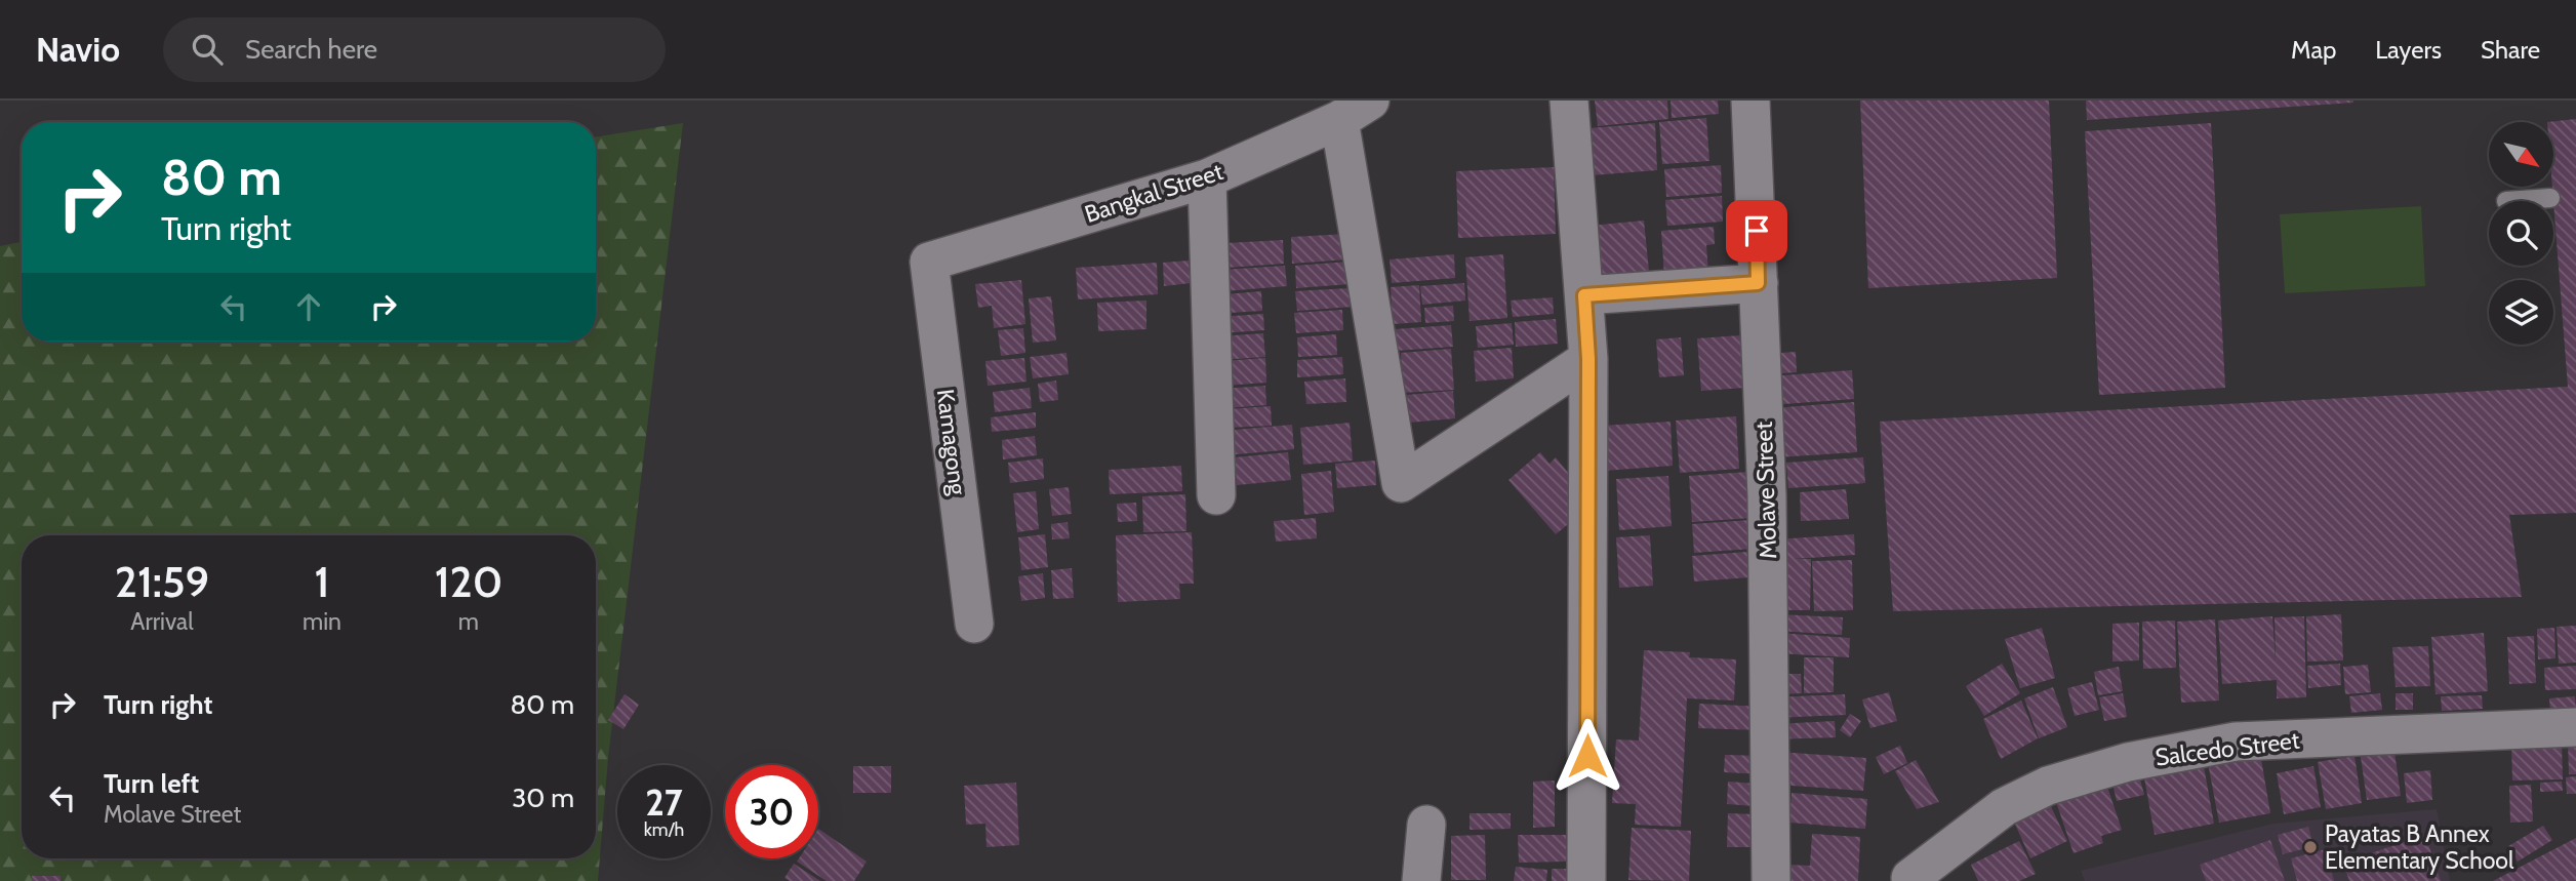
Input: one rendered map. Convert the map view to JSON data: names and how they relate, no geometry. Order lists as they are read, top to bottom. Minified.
{"streets":{"street":["Bangkal Street","Kamagong","Molave Street","Salcedo Street"]},"crossings":[["Bangkal Street","Kamagong"]],"places":["Payatas B Annex Elementary School"],"north":"bottom right","page":{"header":"Navio","search":"Search here","nav":["Map","Layers","Share"],"turn":["80 m","Turn right"],"eta":["21:59","Arrival","1","min","120","m"],"list":[{"name":"Turn right","value":"80 m"},{"name":"Turn left","note":"Molave Street","value":"30 m"}],"speed":"27 km/h","limit":"30"}}
